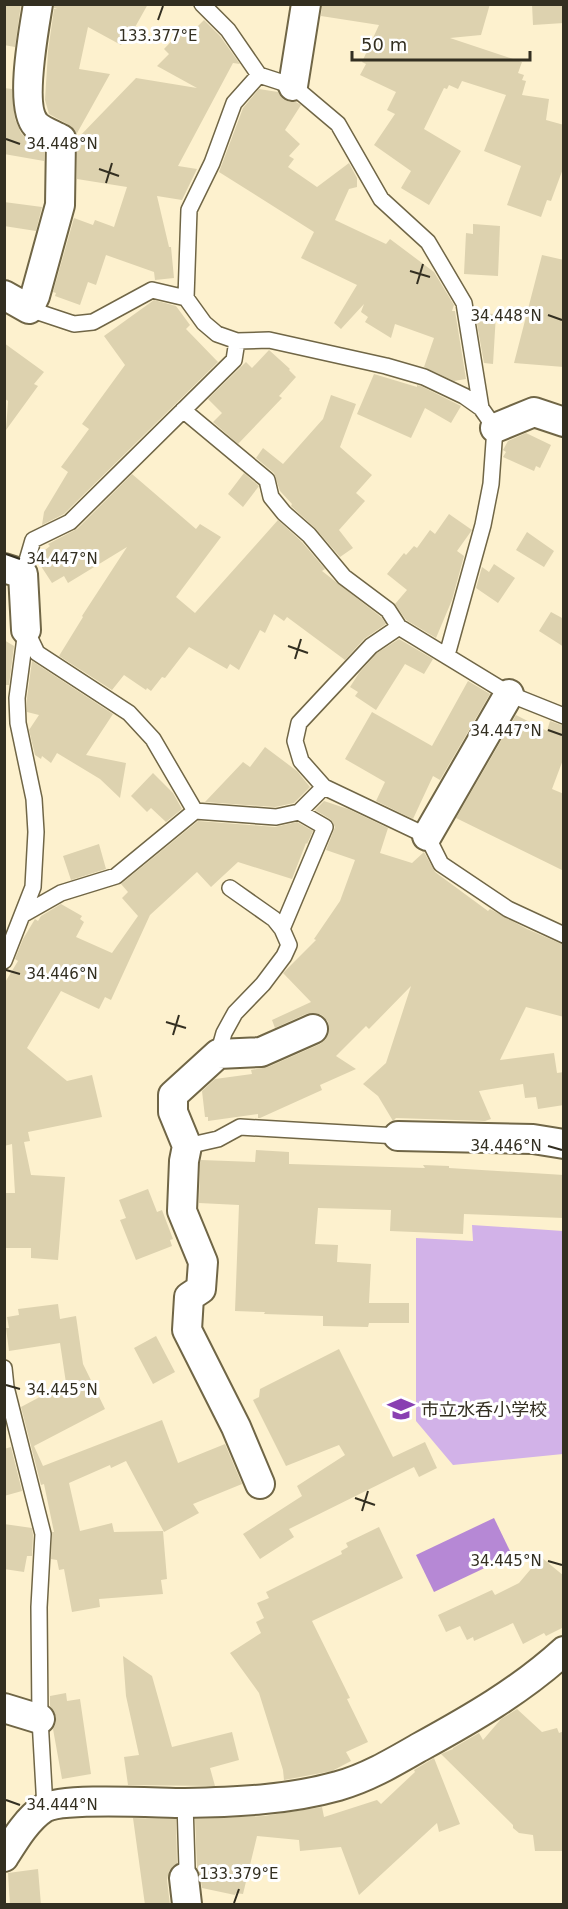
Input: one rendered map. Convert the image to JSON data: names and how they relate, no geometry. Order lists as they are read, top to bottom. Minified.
{"places":{"school or university":["市立水呑小学校"]},"scale_bar":"50 m","coordinates":["133.377°E","34.448°N","34.447°N","34.446°N","34.445°N","34.444°N","133.379°E"]}
